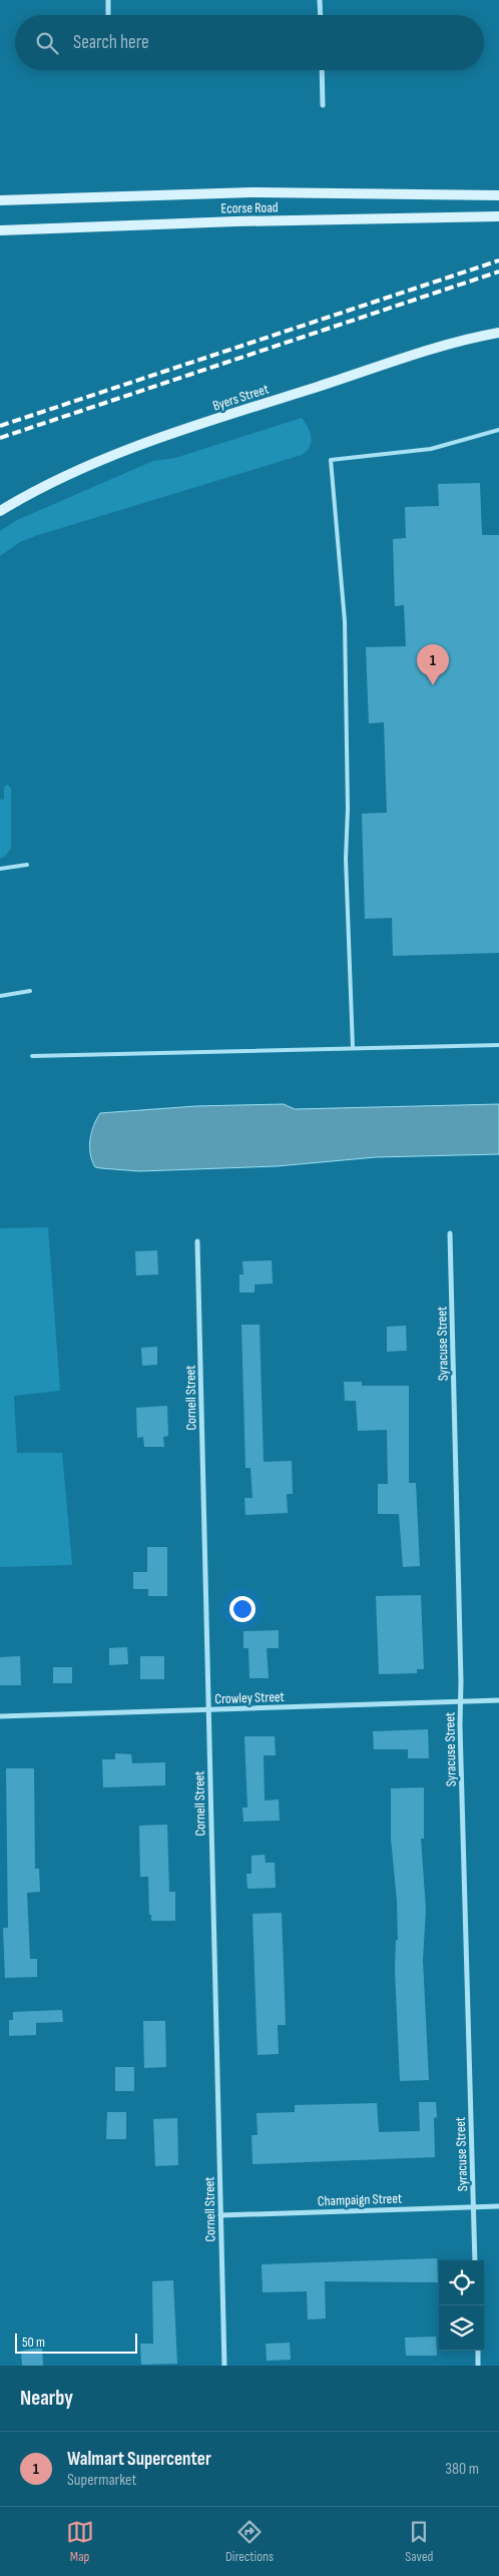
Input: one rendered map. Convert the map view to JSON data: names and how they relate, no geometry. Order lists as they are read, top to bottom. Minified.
{"streets":{"main road":["Ecorse Road","Byers Street"],"street":["Syracuse Street","Cornell Street","Crowley Street","Champaign Street"]},"crossings":[["Syracuse Street","Crowley Street"],["Syracuse Street","Champaign Street"],["Cornell Street","Crowley Street"],["Cornell Street","Champaign Street"]],"scale_bar":"50 m","page":{"search":"Search here","pins":"1","scale":"50 m","heading":"Nearby","list":[{"mark":"1","name":"Walmart Supercenter","note":"Supermarket","value":"380 m"}],"nav":["Map","Directions","Saved"]}}
